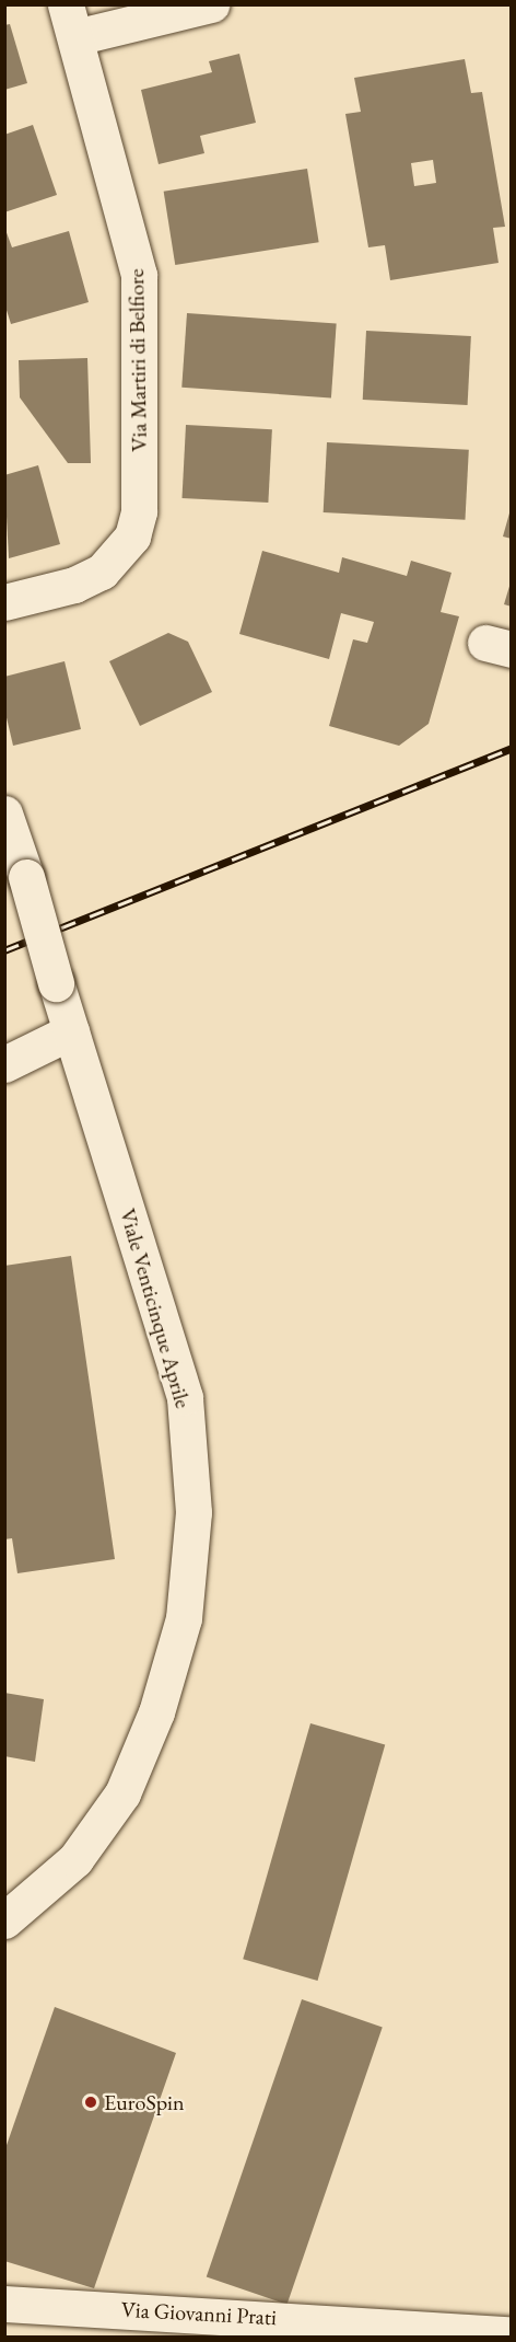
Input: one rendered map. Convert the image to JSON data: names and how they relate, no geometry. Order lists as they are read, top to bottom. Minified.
{"streets":{"street":["Via Martiri di Belfiore","Viale Venticinque Aprile","Via Giovanni Prati"]},"places":["EuroSpin"]}
